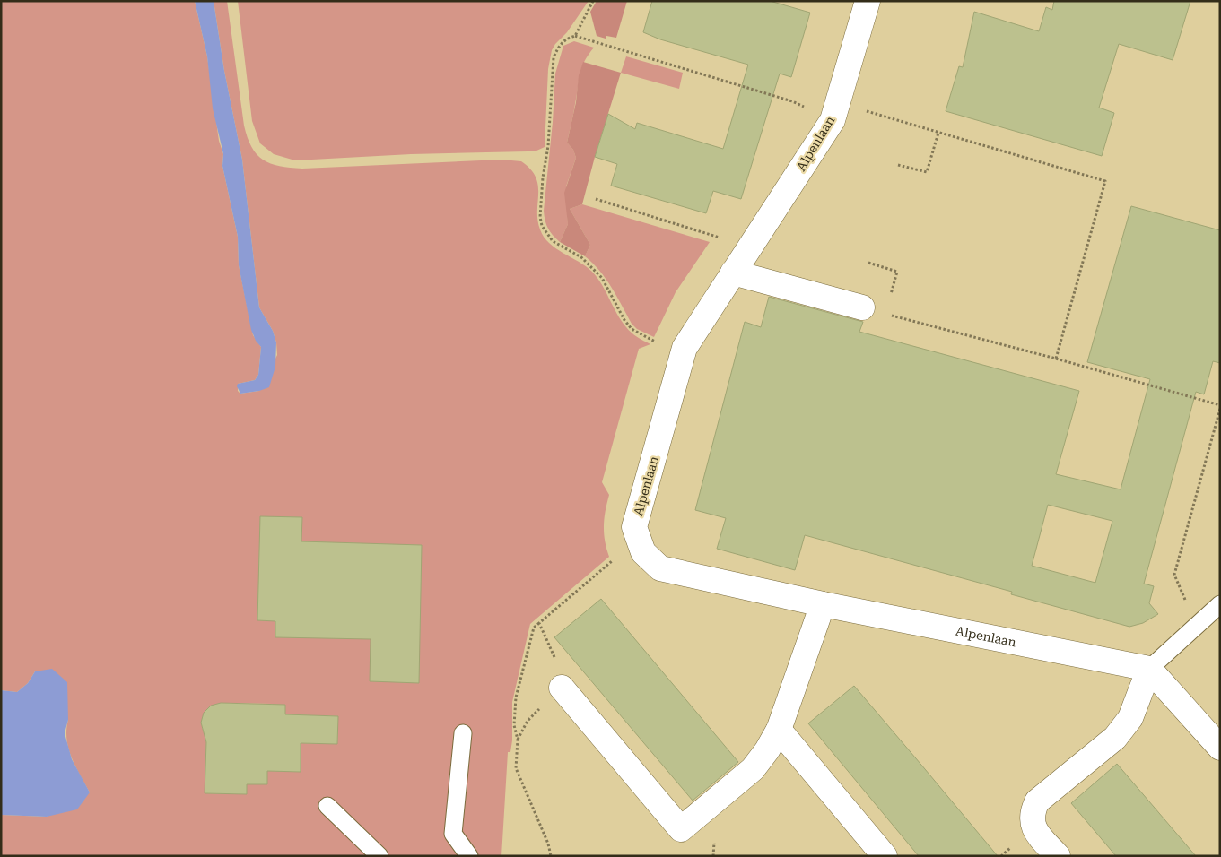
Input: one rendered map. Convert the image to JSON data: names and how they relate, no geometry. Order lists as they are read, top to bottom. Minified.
{"streets":{"street":["Alpenlaan"]}}
